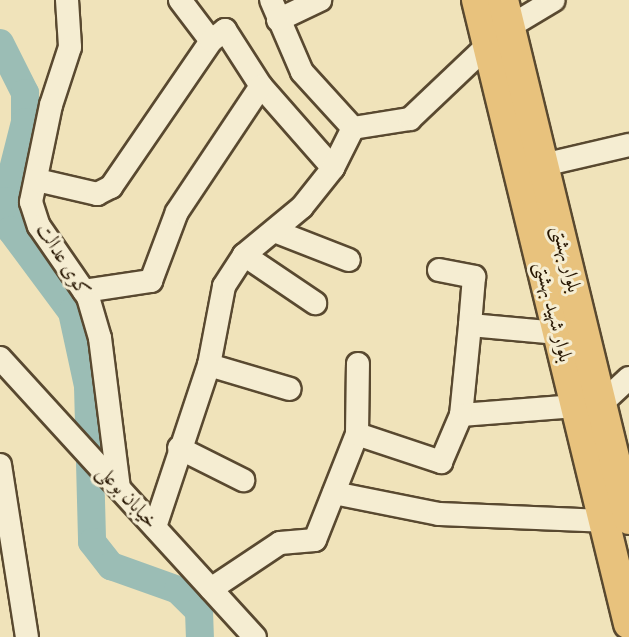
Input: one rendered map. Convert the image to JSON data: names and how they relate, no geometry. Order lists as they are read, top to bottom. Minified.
{"streets":{"main road":["بلوار بهشتی","بلوار شهید بهشتی"],"street":["کوی عدالت","خیابان بوعلی"]},"crossings":[["بلوار بهشتی","بلوار شهید بهشتی"],["کوی عدالت","خیابان بوعلی"]]}
